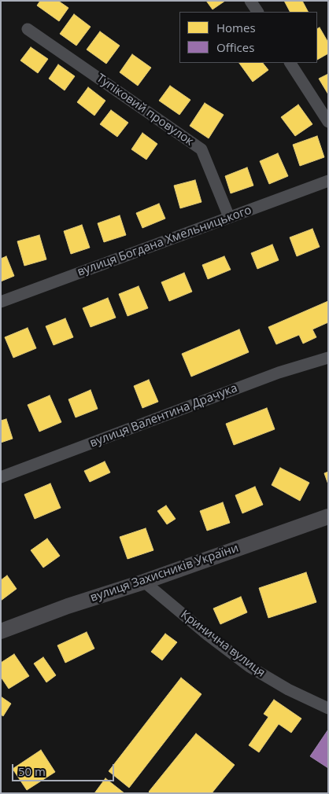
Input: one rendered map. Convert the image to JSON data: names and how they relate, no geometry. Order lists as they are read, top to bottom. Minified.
{"streets":{"main road":["вулиця Захисників України"],"street":["Тупіковий провулок","вулиця Богдана Хмельницького","вулиця Валентина Драчука","Кринична вулиця"]},"crossings":[["Тупіковий провулок","вулиця Богдана Хмельницького"],["вулиця Захисників України","Кринична вулиця"]],"legend":["Homes","Offices"],"scale_bar":"50 m"}
